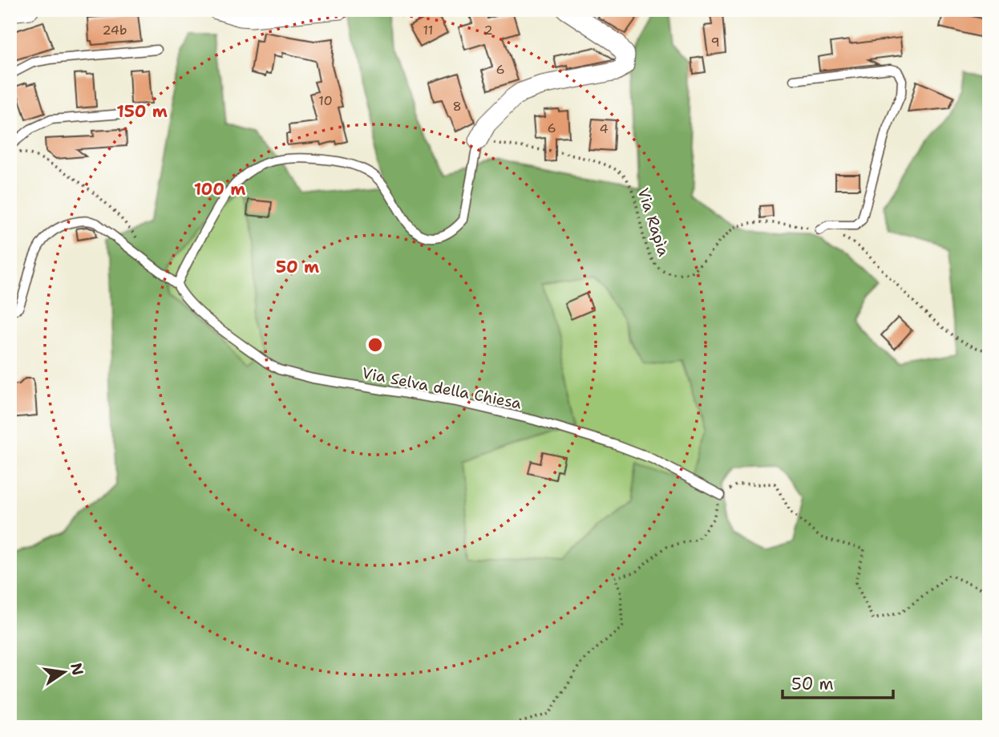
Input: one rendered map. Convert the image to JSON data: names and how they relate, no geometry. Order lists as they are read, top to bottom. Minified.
{"streets":{"lane":["Via Selva della Chiesa"],"path":["Via Rapìa"]},"house_numbers":["24b","11","2","9","6","10","8","6","4"],"scale_bar":"50 m","north":"right","rings":["150 m","100 m","50 m"]}
